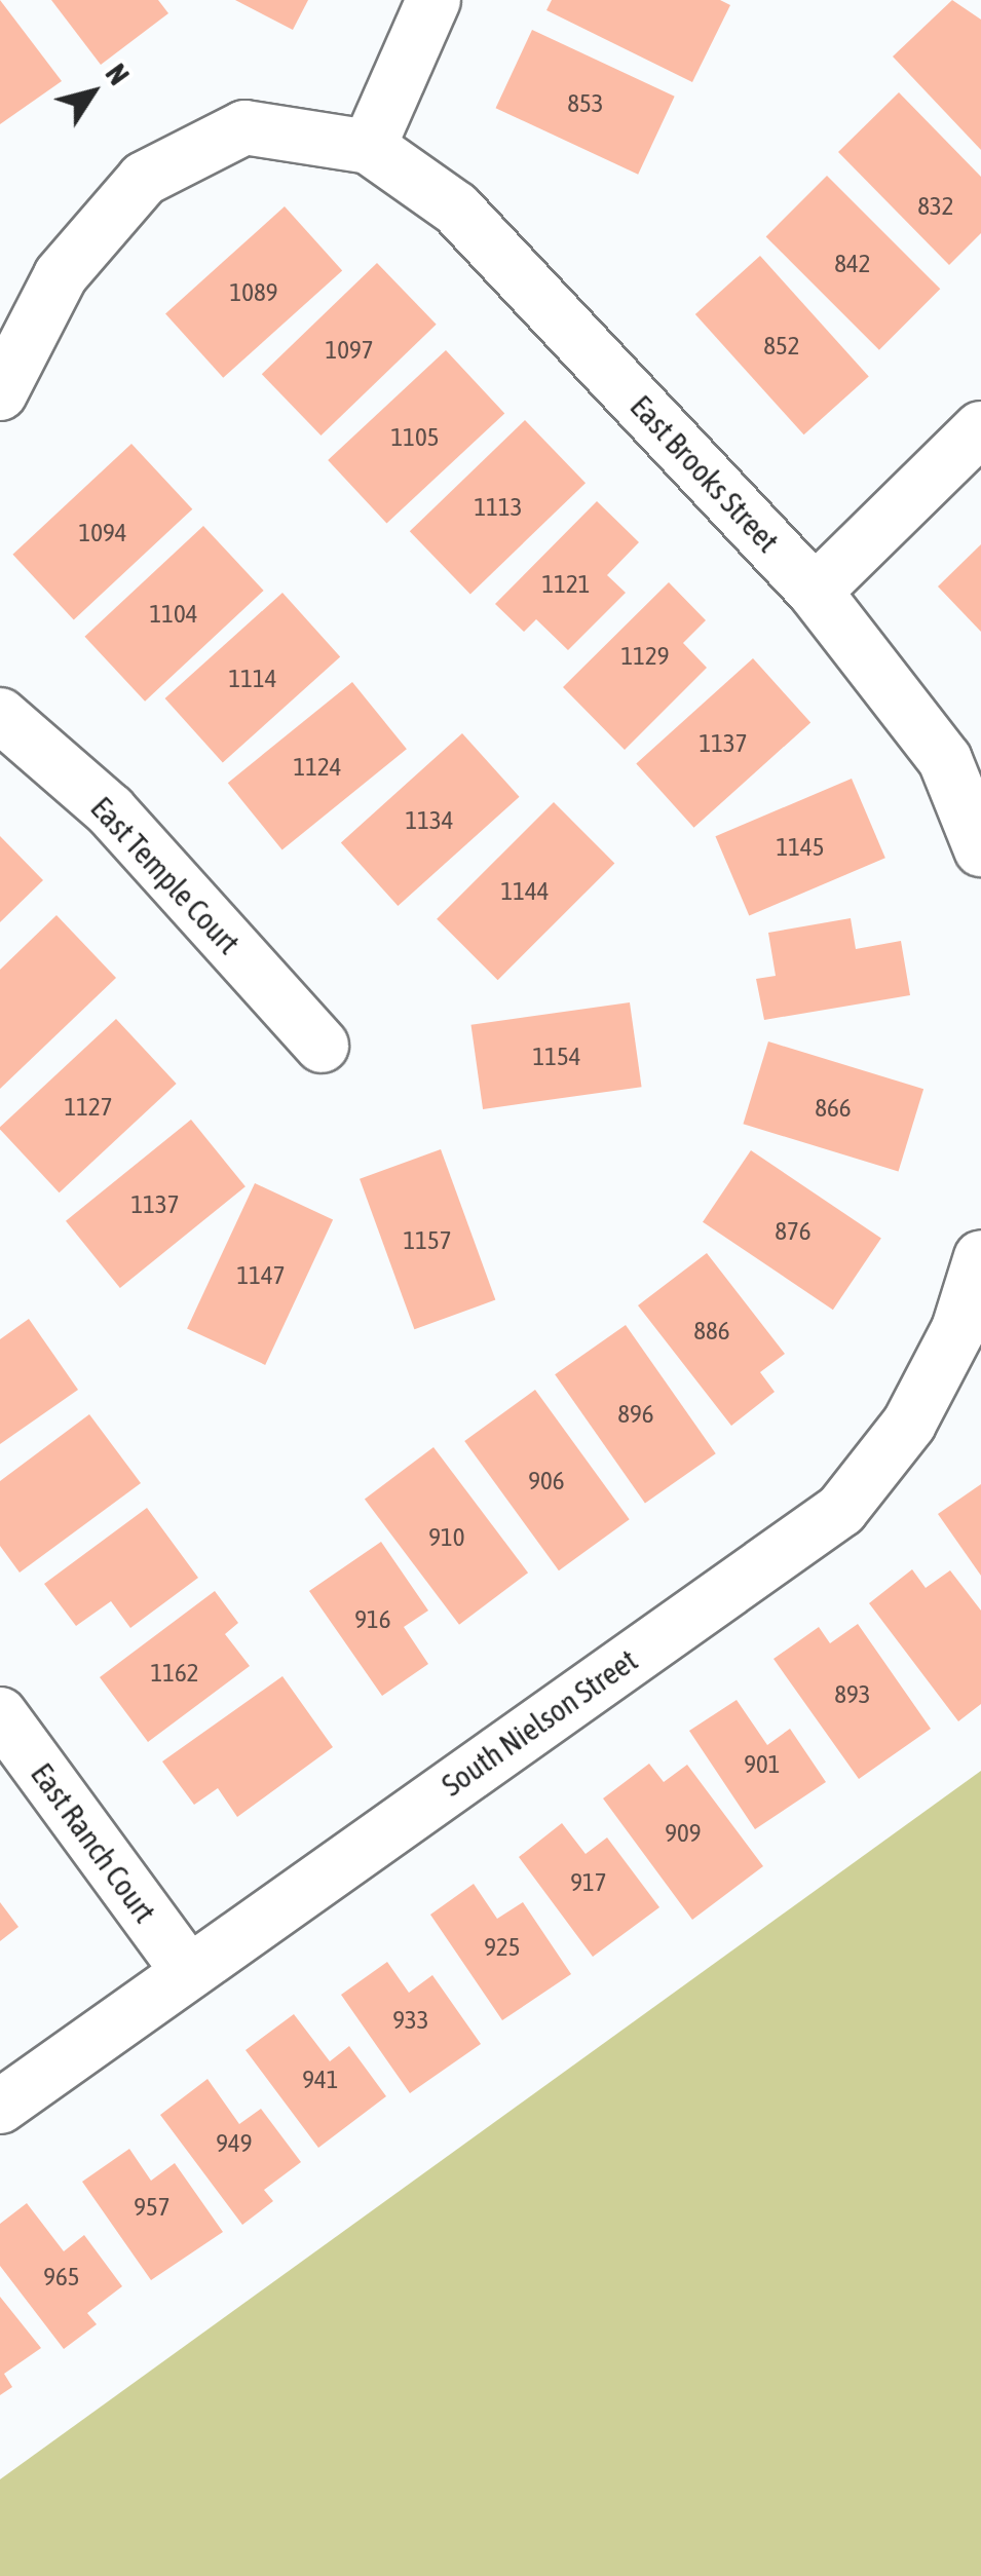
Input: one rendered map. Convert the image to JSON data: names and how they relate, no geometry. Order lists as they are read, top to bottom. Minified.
{"streets":{"street":["East Brooks Street","East Temple Court","South Nielson Street","East Ranch Court"]},"crossings":[["South Nielson Street","East Ranch Court"]],"house_numbers":["853","832","842","1089","852","1097","1105","1113","1094","1121","1104","1129","1114","1137","1124","1134","1145","1144","1154","1127","866","1137","876","1157","1147","886","896","906","910","916","1162","893","901","909","917","925","933","941","949","957","965"],"north":"top right"}
